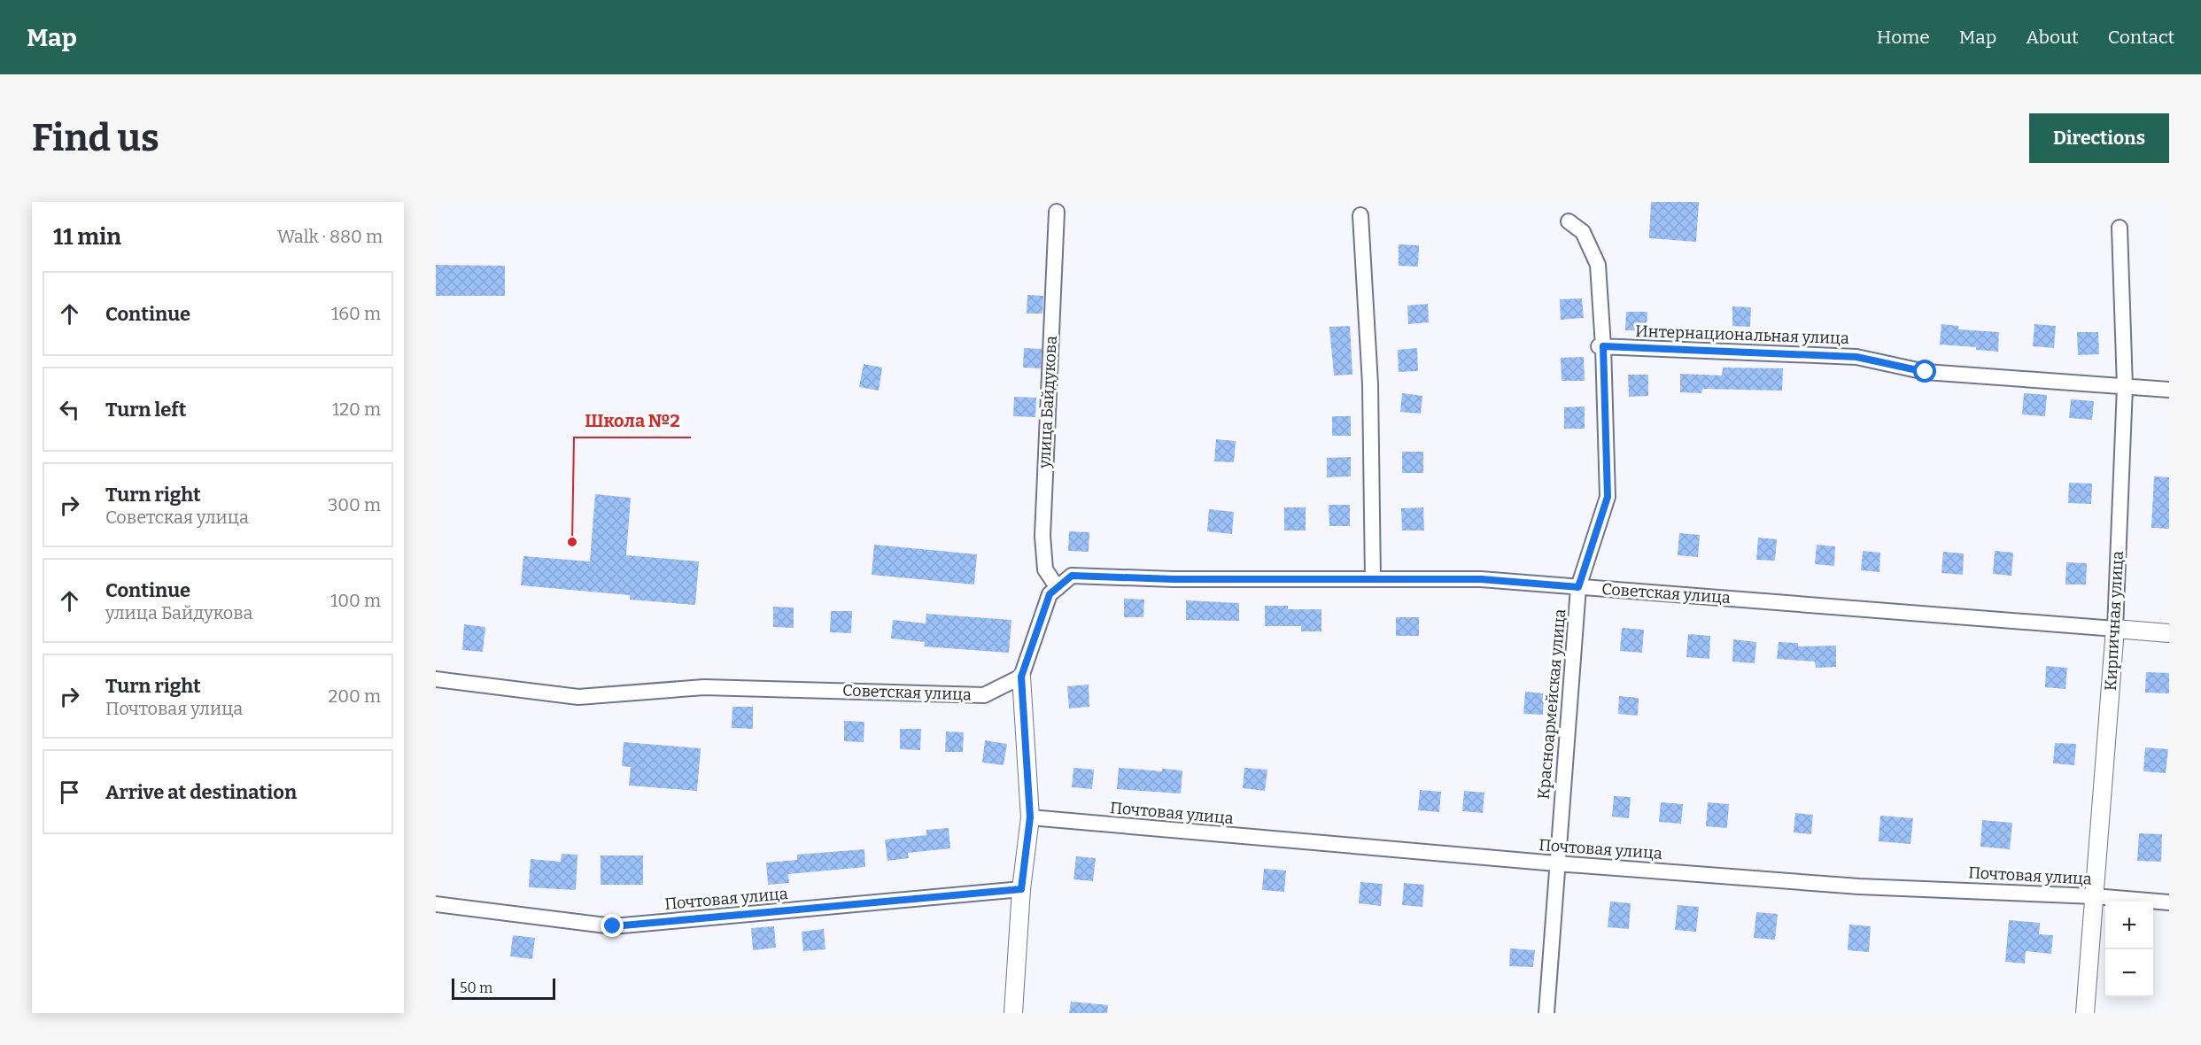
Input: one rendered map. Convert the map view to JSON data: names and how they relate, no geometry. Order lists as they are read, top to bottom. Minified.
{"streets":{"street":["Интернациональная улица","улица Байдукова","Советская улица","Кирпичная улица","Красноармейская улица","Почтовая улица"]},"crossings":[["Интернациональная улица","Кирпичная улица"],["Интернациональная улица","Красноармейская улица"],["улица Байдукова","Советская улица"],["Советская улица","Кирпичная улица"],["Советская улица","Красноармейская улица"],["Кирпичная улица","Почтовая улица"],["Красноармейская улица","Почтовая улица"]],"places":["Школа №2"],"scale_bar":"50 m","page":{"header":"Map","nav":["Home","Map","About","Contact"],"buttons":"Directions","title":"Find us","heading":["11 min","Walk · 880 m"],"list":[["Continue","160 m"],["Turn left","120 m"],["Turn right","Советская улица","300 m"],["Continue","улица Байдукова","100 m"],["Turn right","Почтовая улица","200 m"],"Arrive at destination"],"map_buttons":["+","−"],"scale":"50 m"}}
